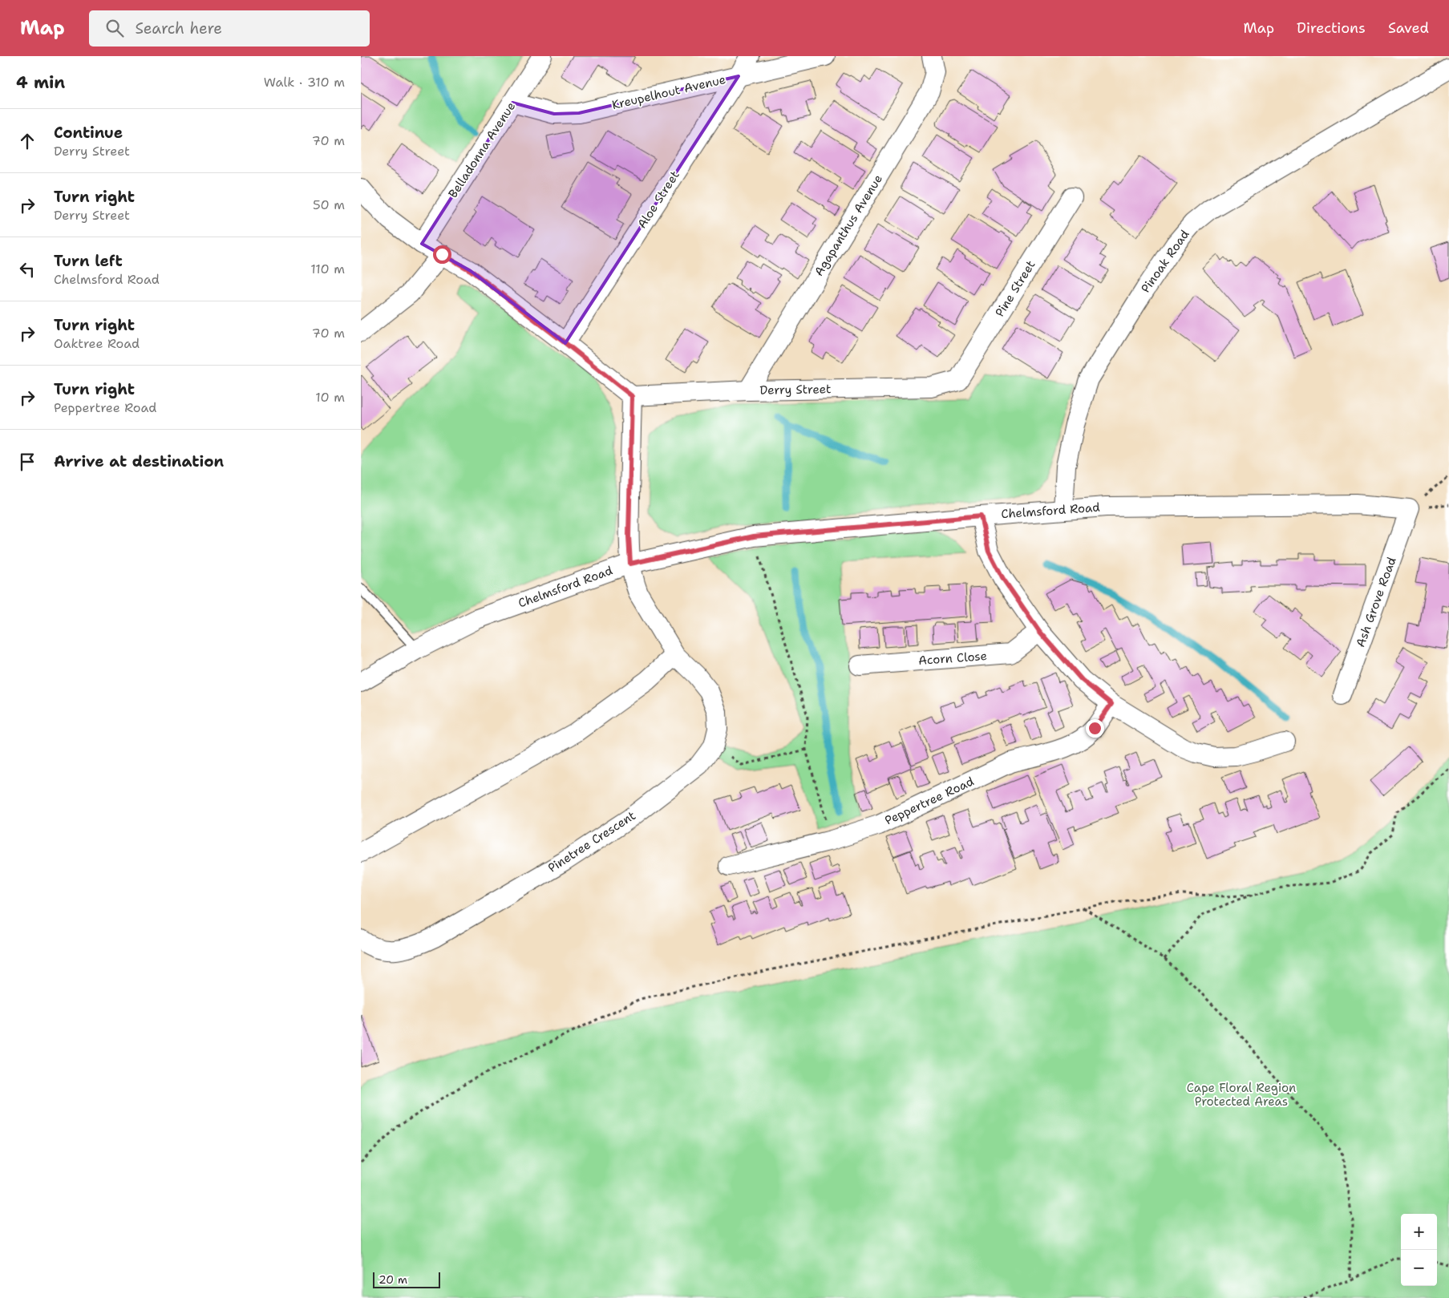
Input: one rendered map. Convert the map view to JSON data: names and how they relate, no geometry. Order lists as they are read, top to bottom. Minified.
{"streets":{"street":["Kreupelhout Avenue","Belladonna Avenue","Aloe Street","Agapanthus Avenue","Pinoak Road","Pine Street","Derry Street","Chelmsford Road","Ash Grove Road","Acorn Close","Peppertree Road","Pinetree Crescent"]},"crossings":[["Kreupelhout Avenue","Belladonna Avenue"],["Kreupelhout Avenue","Aloe Street"],["Agapanthus Avenue","Derry Street"],["Pinoak Road","Chelmsford Road"],["Pine Street","Derry Street"],["Chelmsford Road","Ash Grove Road"],["Chelmsford Road","Pinetree Crescent"]],"parks":["Cape Floral Region Protected Areas"],"scale_bar":"20 m","page":{"header":"Map","search":"Search here","nav":["Map","Directions","Saved"],"heading":["4 min","Walk · 310 m"],"list":[["Continue","Derry Street","70 m"],["Turn right","Derry Street","50 m"],["Turn left","Chelmsford Road","110 m"],["Turn right","Oaktree Road","70 m"],["Turn right","Peppertree Road","10 m"],"Arrive at destination"],"map_buttons":["+","−"],"scale":"20 m"}}
